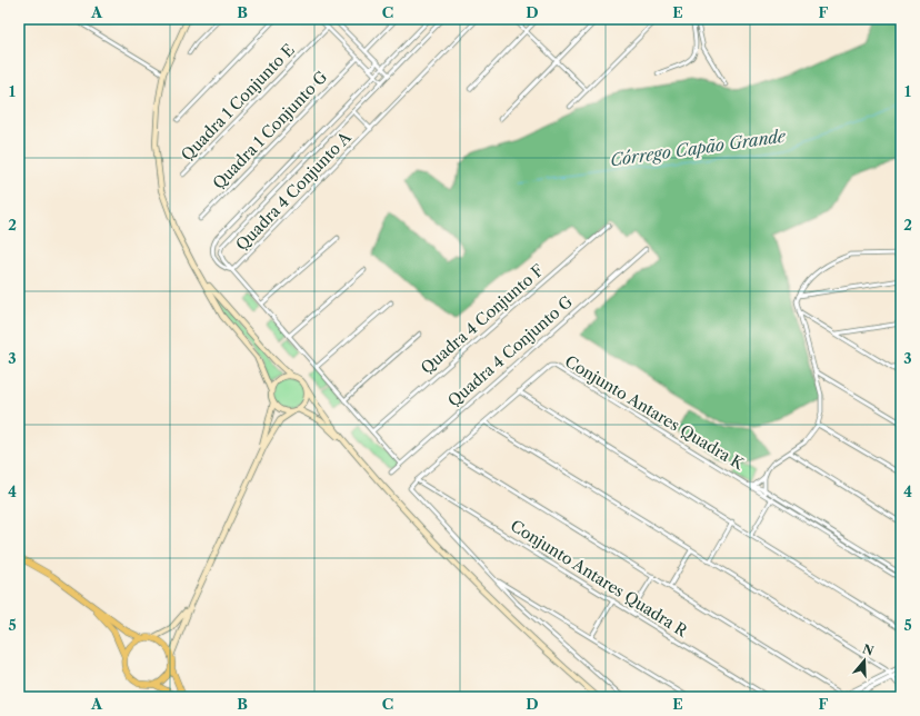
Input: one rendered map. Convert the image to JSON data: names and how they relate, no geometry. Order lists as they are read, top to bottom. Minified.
{"streets":{"street":["Quadra 1 Conjunto E","Quadra 1 Conjunto G","Quadra 4 Conjunto A","Quadra 4 Conjunto F","Quadra 4 Conjunto G","Conjunto Antares Quadra K","Conjunto Antares Quadra R"]},"water":["Córrego Capão Grande"],"north":"top","grid":{"columns":["A","B","C","D","E","F"],"rows":["1","2","3","4","5"]}}
